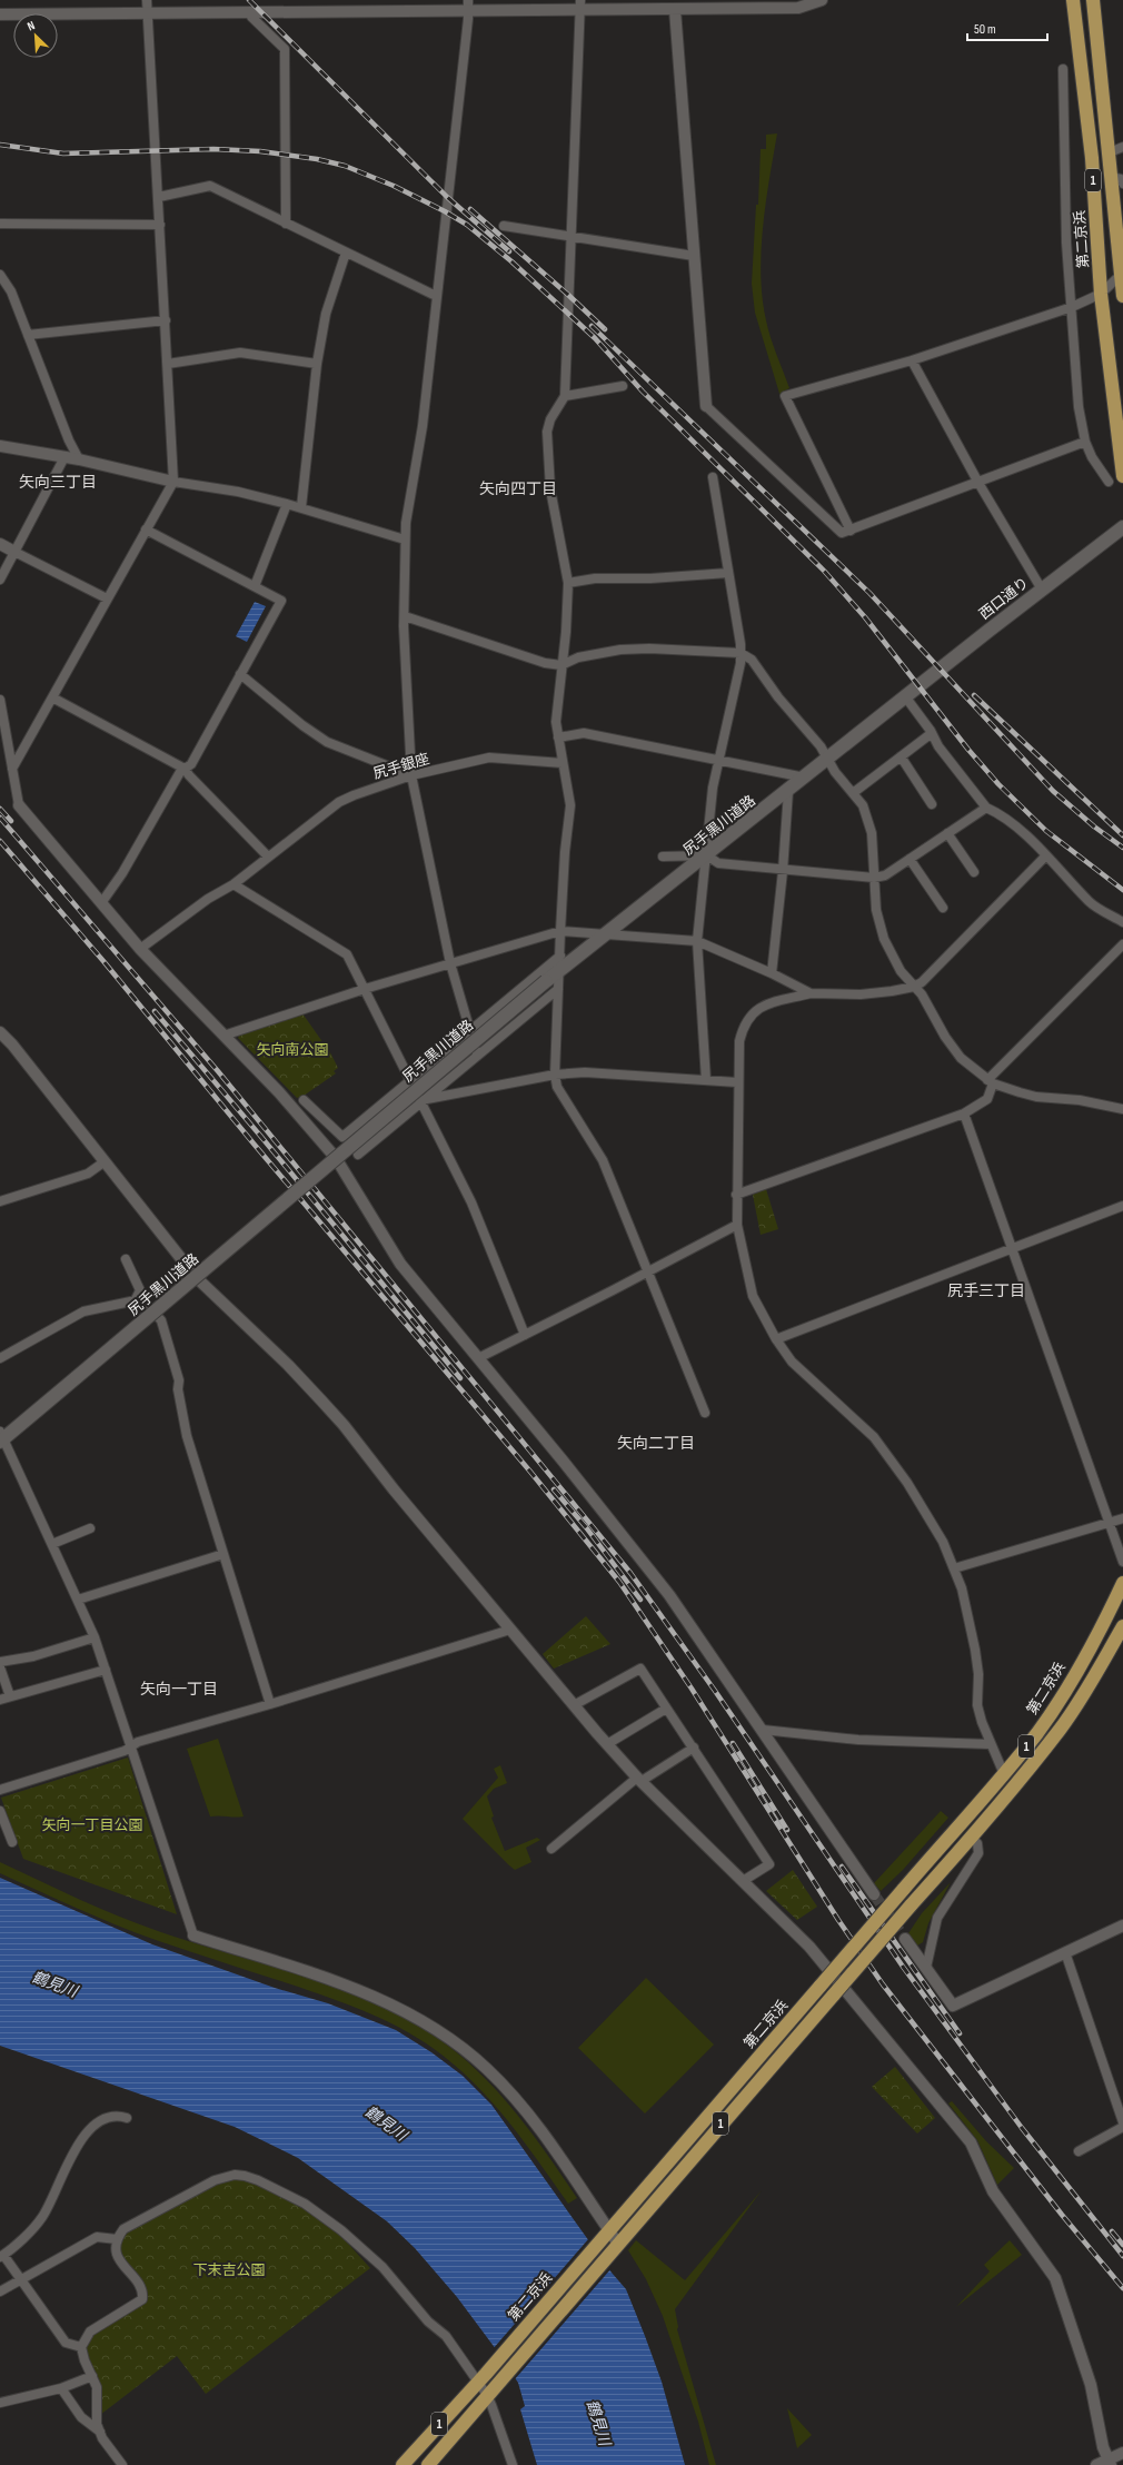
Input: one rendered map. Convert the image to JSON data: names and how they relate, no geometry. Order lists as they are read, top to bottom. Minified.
{"streets":{"highway":["1","第二京浜"],"main road":["西口通り","尻手黒川道路"],"street":["尻手銀座"]},"crossings":[["西口通り","尻手黒川道路"]],"districts":["矢向三丁目","矢向四丁目","尻手三丁目","矢向二丁目","矢向一丁目"],"water":["鶴見川"],"parks":["矢向南公園","矢向一丁目公園","下末吉公園"],"scale_bar":"50 m","north":"top left"}
